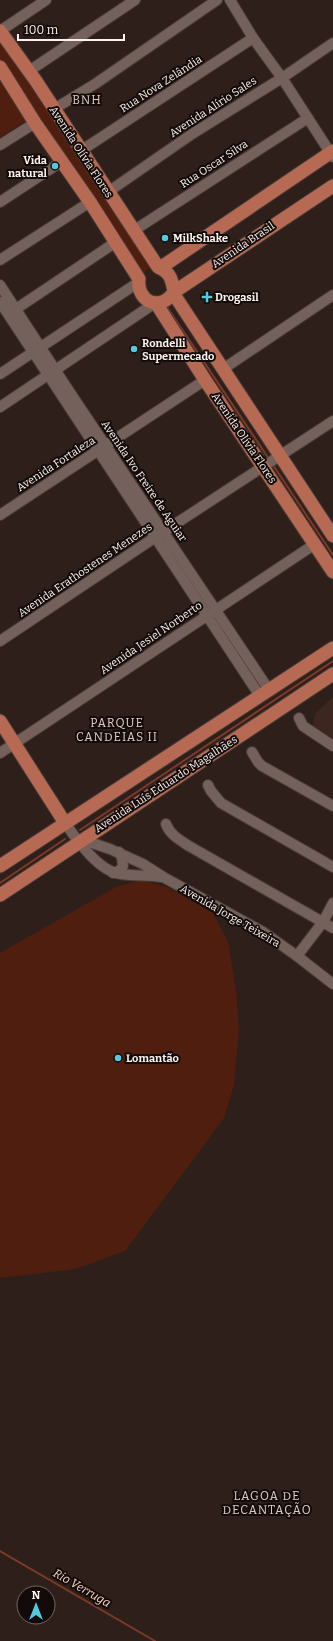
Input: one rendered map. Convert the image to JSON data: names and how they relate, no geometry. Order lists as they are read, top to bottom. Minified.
{"streets":{"main road":["Avenida Olívia Flores","Avenida Brasil","Avenida Luís Eduardo Magalhães"],"street":["Rua Nova Zelândia","Avenida Alírio Sales","Rua Oscar Silva","Avenida Fortaleza","Avenida Ivo Freire de Aguiar","Avenida Erathostenes Menezes","Avenida Jesiel Norberto","Avenida Jorge Teixeira"]},"crossings":[["Rua Nova Zelândia","Avenida Olívia Flores"],["Avenida Alírio Sales","Avenida Olívia Flores"],["Avenida Olívia Flores","Rua Oscar Silva"],["Avenida Olívia Flores","Avenida Brasil"],["Avenida Olívia Flores","Avenida Fortaleza"],["Avenida Olívia Flores","Avenida Erathostenes Menezes"],["Avenida Olívia Flores","Avenida Jesiel Norberto"],["Avenida Brasil","Avenida Ivo Freire de Aguiar"],["Avenida Fortaleza","Avenida Ivo Freire de Aguiar"],["Avenida Ivo Freire de Aguiar","Avenida Erathostenes Menezes"],["Avenida Ivo Freire de Aguiar","Avenida Jesiel Norberto"],["Avenida Ivo Freire de Aguiar","Avenida Luís Eduardo Magalhães"],["Avenida Luís Eduardo Magalhães","Avenida Jorge Teixeira"]],"districts":["BNH","PARQUE CANDEIAS II","LAGOA DE DECANTAÇÃO"],"water":["Rio Verruga"],"places":{"other":["Vida natural","MilkShake","Rondelli Supermecado","Lomantão"],"health":["Drogasil"]},"scale_bar":"100 m","north":"top"}
